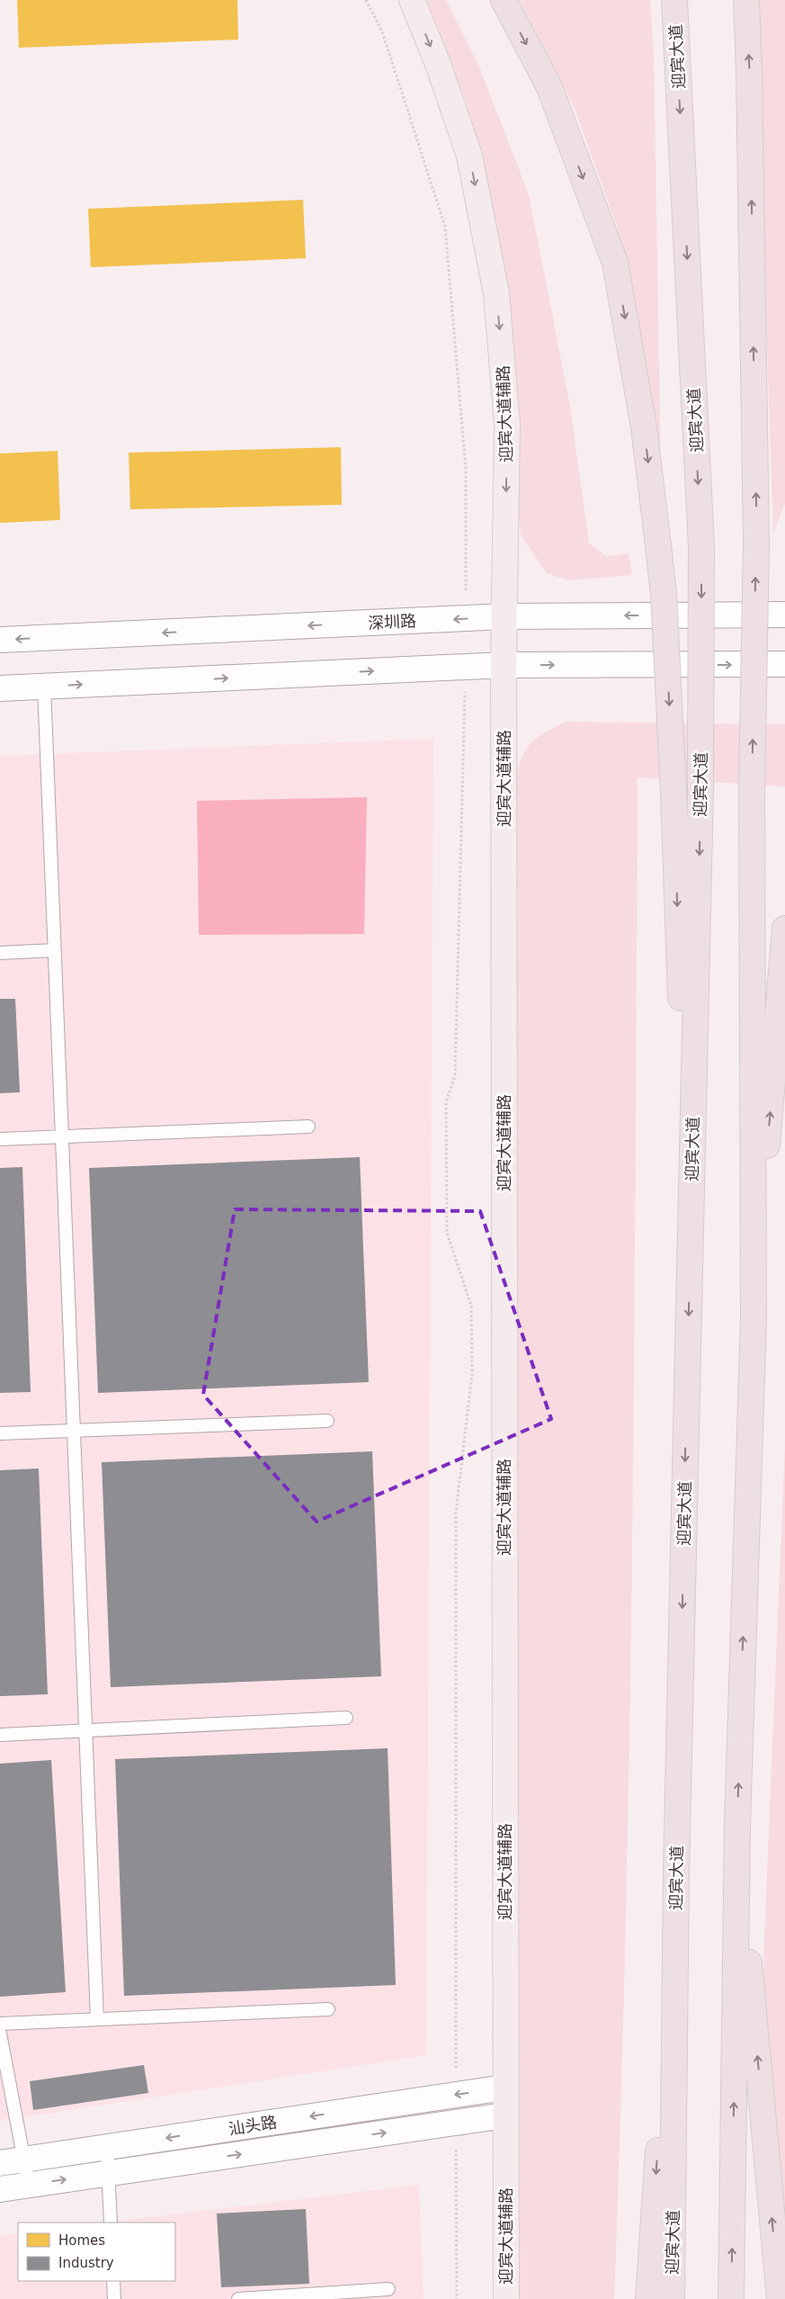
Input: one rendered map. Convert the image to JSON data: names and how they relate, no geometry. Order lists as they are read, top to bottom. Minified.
{"streets":{"highway":["迎宾大道"],"main road":["迎宾大道辅路"],"street":["深圳路","汕头路"]},"crossings":[["迎宾大道辅路","深圳路"],["迎宾大道辅路","汕头路"]],"legend":["Homes","Industry"]}
